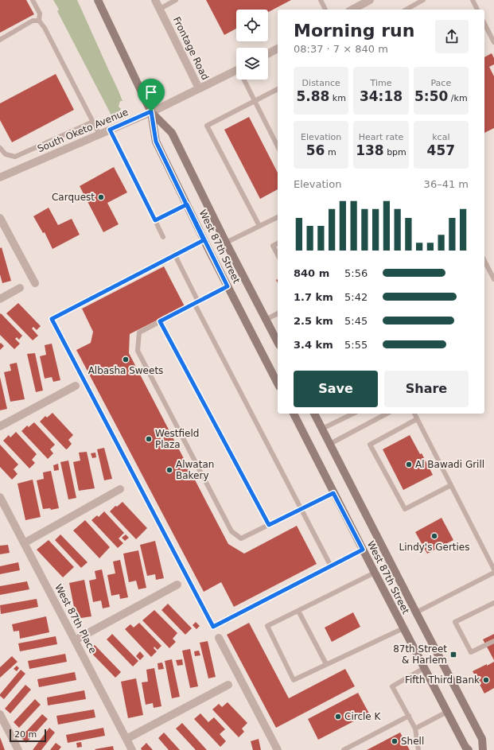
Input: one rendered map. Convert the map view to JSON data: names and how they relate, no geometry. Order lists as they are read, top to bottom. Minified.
{"streets":{"main road":["West 87th Street"],"street":["Frontage Road","South Oketo Avenue","West 87th Place"]},"crossings":[["Frontage Road","South Oketo Avenue"],["South Oketo Avenue","West 87th Street"]],"places":{"other":["Carquest","Albasha Sweets","Westfield Plaza","Al Bawadi Grill","Alwatan Bakery","Lindy's Gerties","Fifth Third Bank","Circle K","Shell"],"transit":["87th Street & Harlem"]},"scale_bar":"20 m","page":{"heading":["Morning run","08:37 · 7 × 840 m"],"stats":[["Distance","5.88 km"],["Time","34:18"],["Pace","5:50 /km"],["Elevation","56 m"],["Heart rate","138 bpm"],["kcal","457"]],"chart":["Elevation","36–41 m"],"list":[{"name":"840 m","note":"5:56"},{"name":"1.7 km","note":"5:42"},{"name":"2.5 km","note":"5:45"},{"name":"3.4 km","note":"5:55"}],"buttons":["Save","Share"],"scale":"20 m"}}
